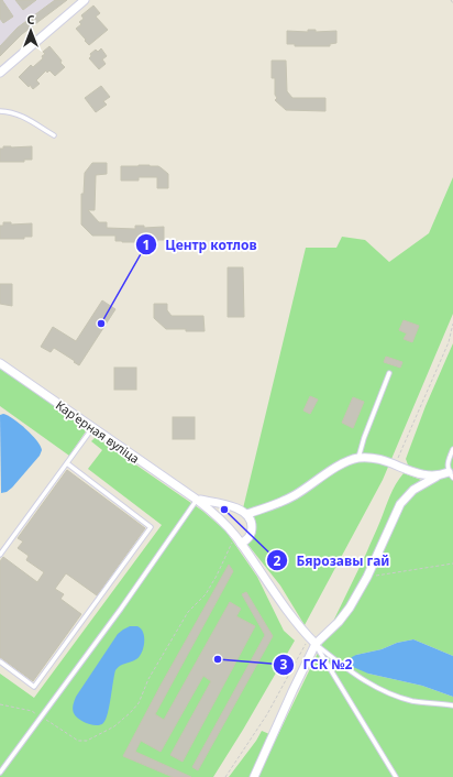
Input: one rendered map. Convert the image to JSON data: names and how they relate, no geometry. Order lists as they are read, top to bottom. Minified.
{"streets":{"street":["Карʼерная вуліца"]},"places":["Центр котлов","Бярозавы гай","ГСК №2"],"north":"top"}
